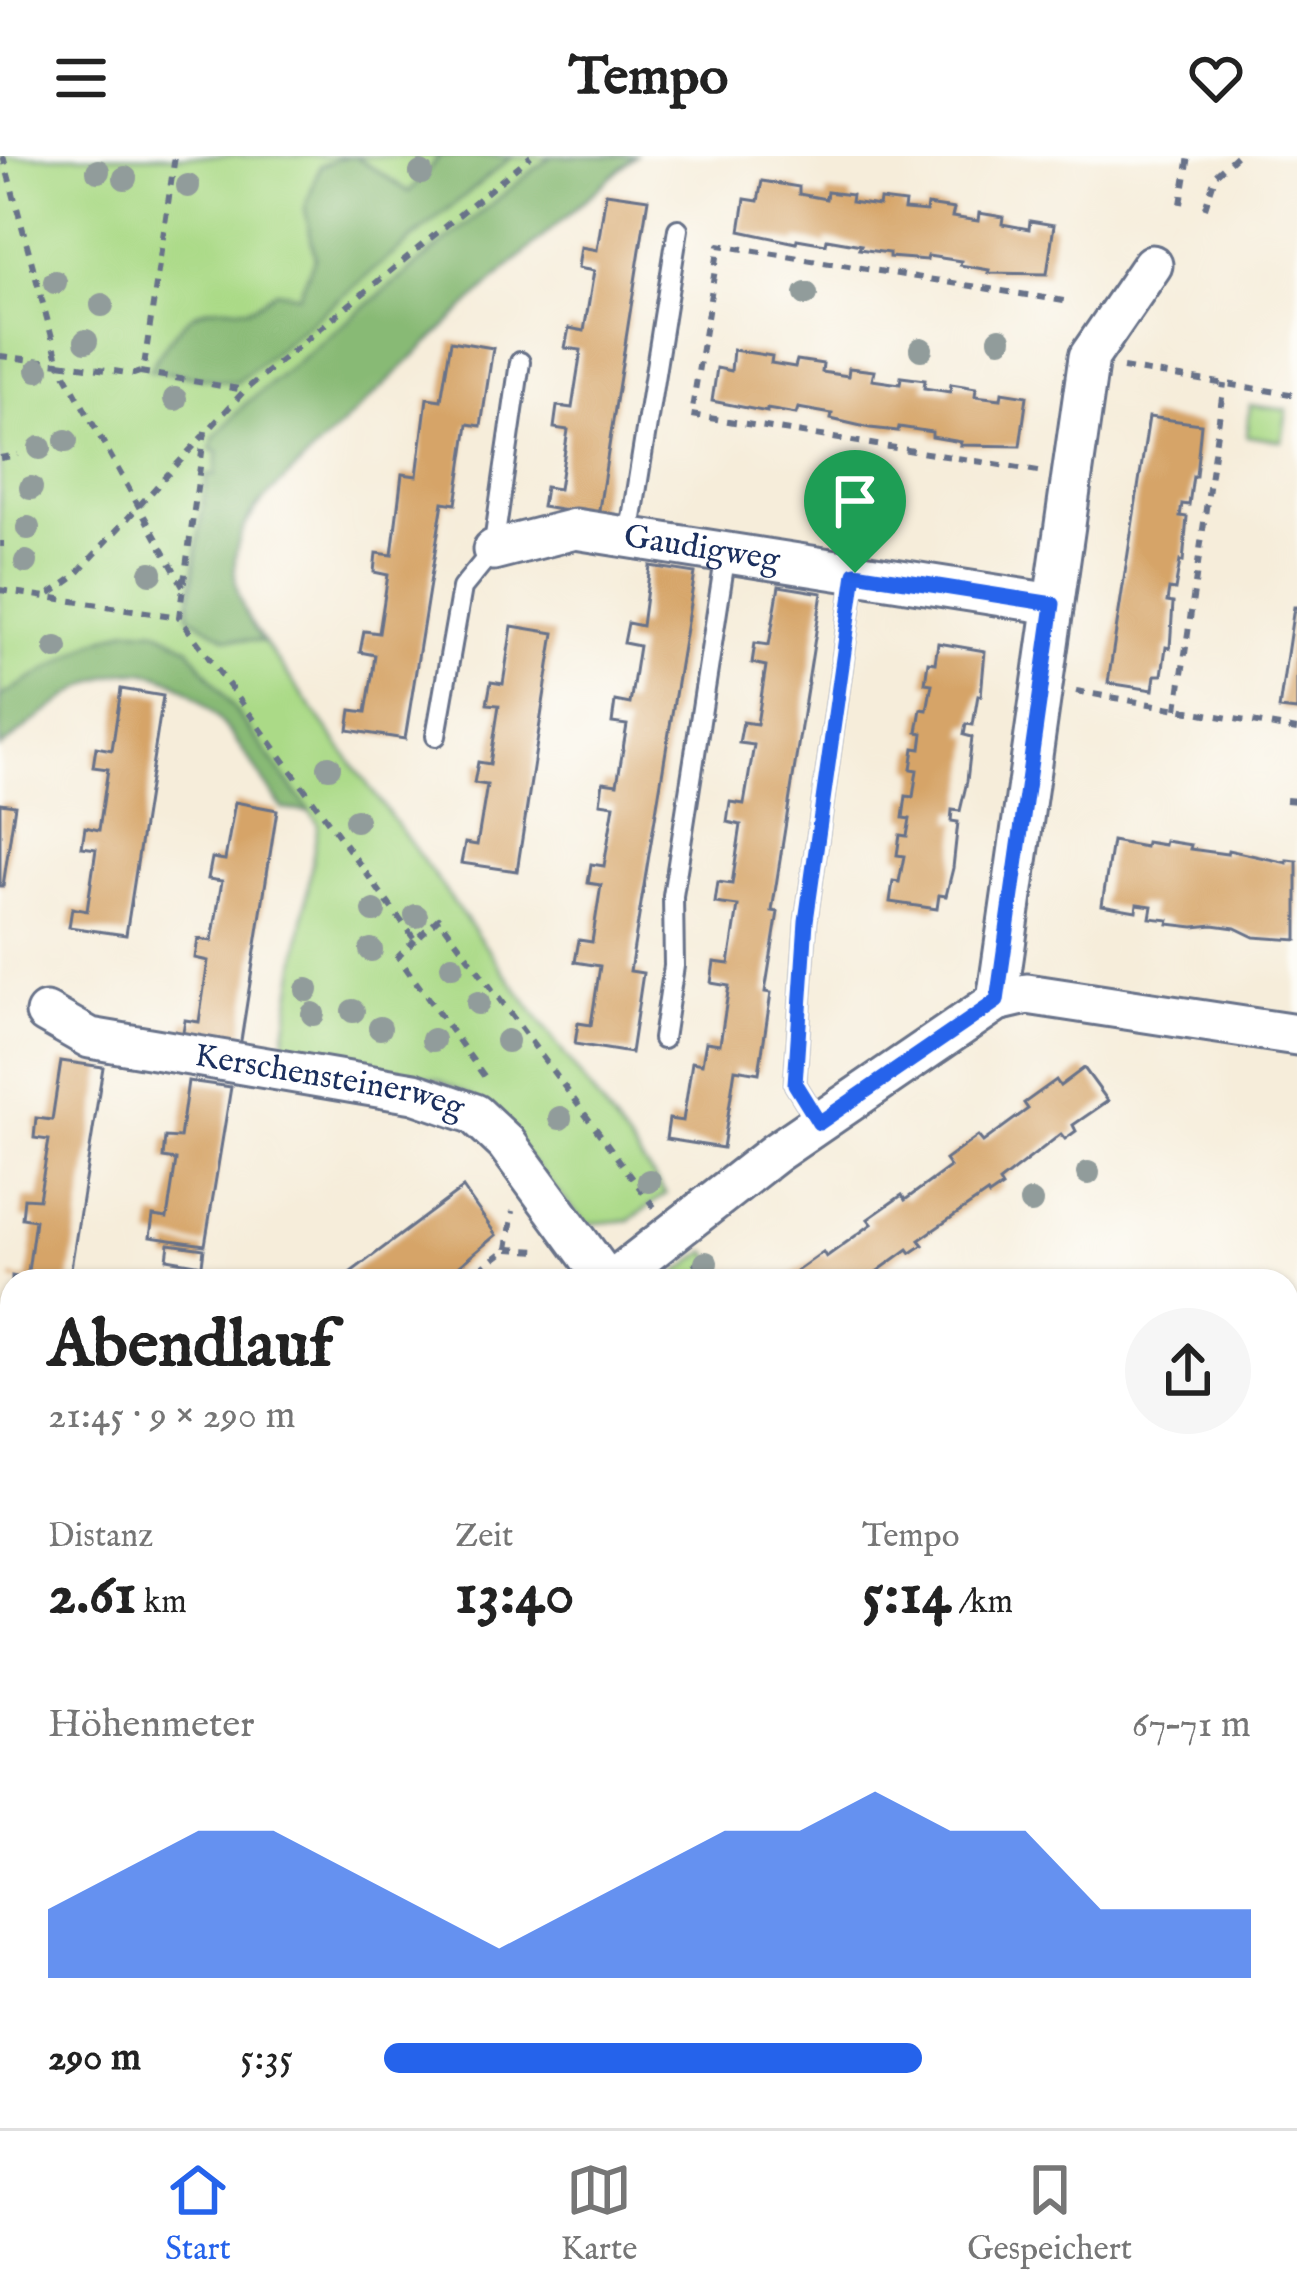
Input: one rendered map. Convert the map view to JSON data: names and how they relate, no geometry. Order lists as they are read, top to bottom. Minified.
{"streets":{"street":["Gaudigweg","Kerschensteinerweg"]},"page":{"header":"Tempo","heading":["Abendlauf","21:45 · 9 × 290 m"],"stats":[["Distanz","2.61 km"],["Zeit","13:40"],["Tempo","5:14 /km"]],"chart":["Höhenmeter","67–71 m"],"list":[{"name":"290 m","note":"5:35"}],"tabs":["Start","Karte","Gespeichert"]}}
